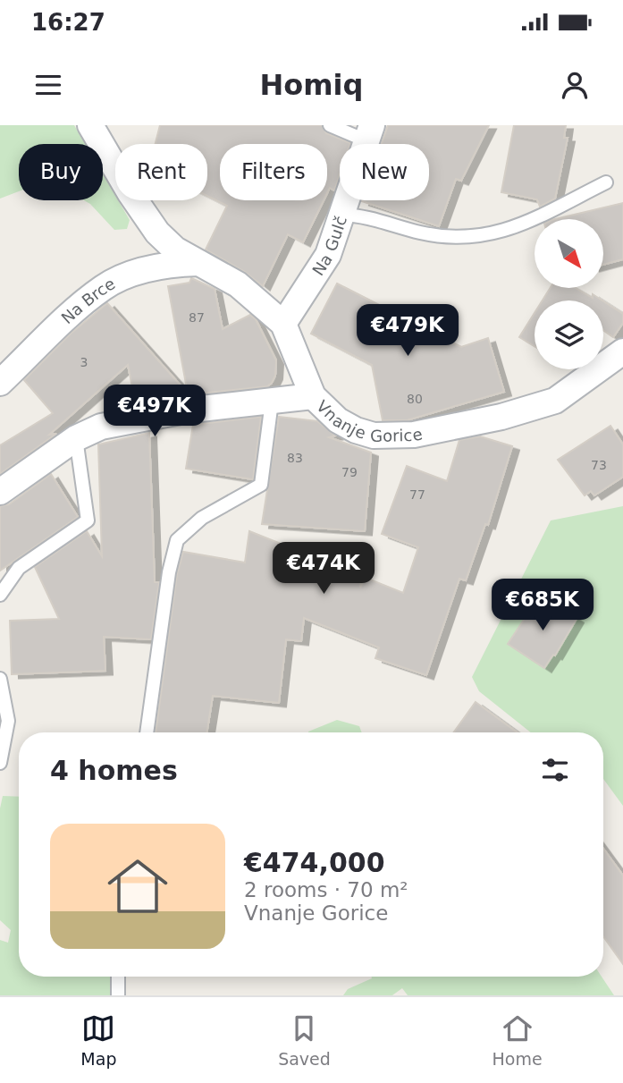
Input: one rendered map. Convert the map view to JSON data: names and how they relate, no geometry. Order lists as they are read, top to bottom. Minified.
{"streets":{"street":["Na Gulč","Na Brce","Vnanje Gorice"]},"crossings":[["Na Gulč","Vnanje Gorice"],["Na Brce","Vnanje Gorice"]],"house_numbers":["87","3","80","83","73","79","77"],"north":"bottom right","page":{"status":"16:27","header":"Homiq","chip":["Buy","Rent","Filters","New"],"price":["€479K","€497K","€474K","€685K"],"heading":"4 homes","list":[{"name":"€474,000","note":"2 rooms · 70 m² · Vnanje Gorice"}],"tabs":["Map","Saved","Home"]}}
